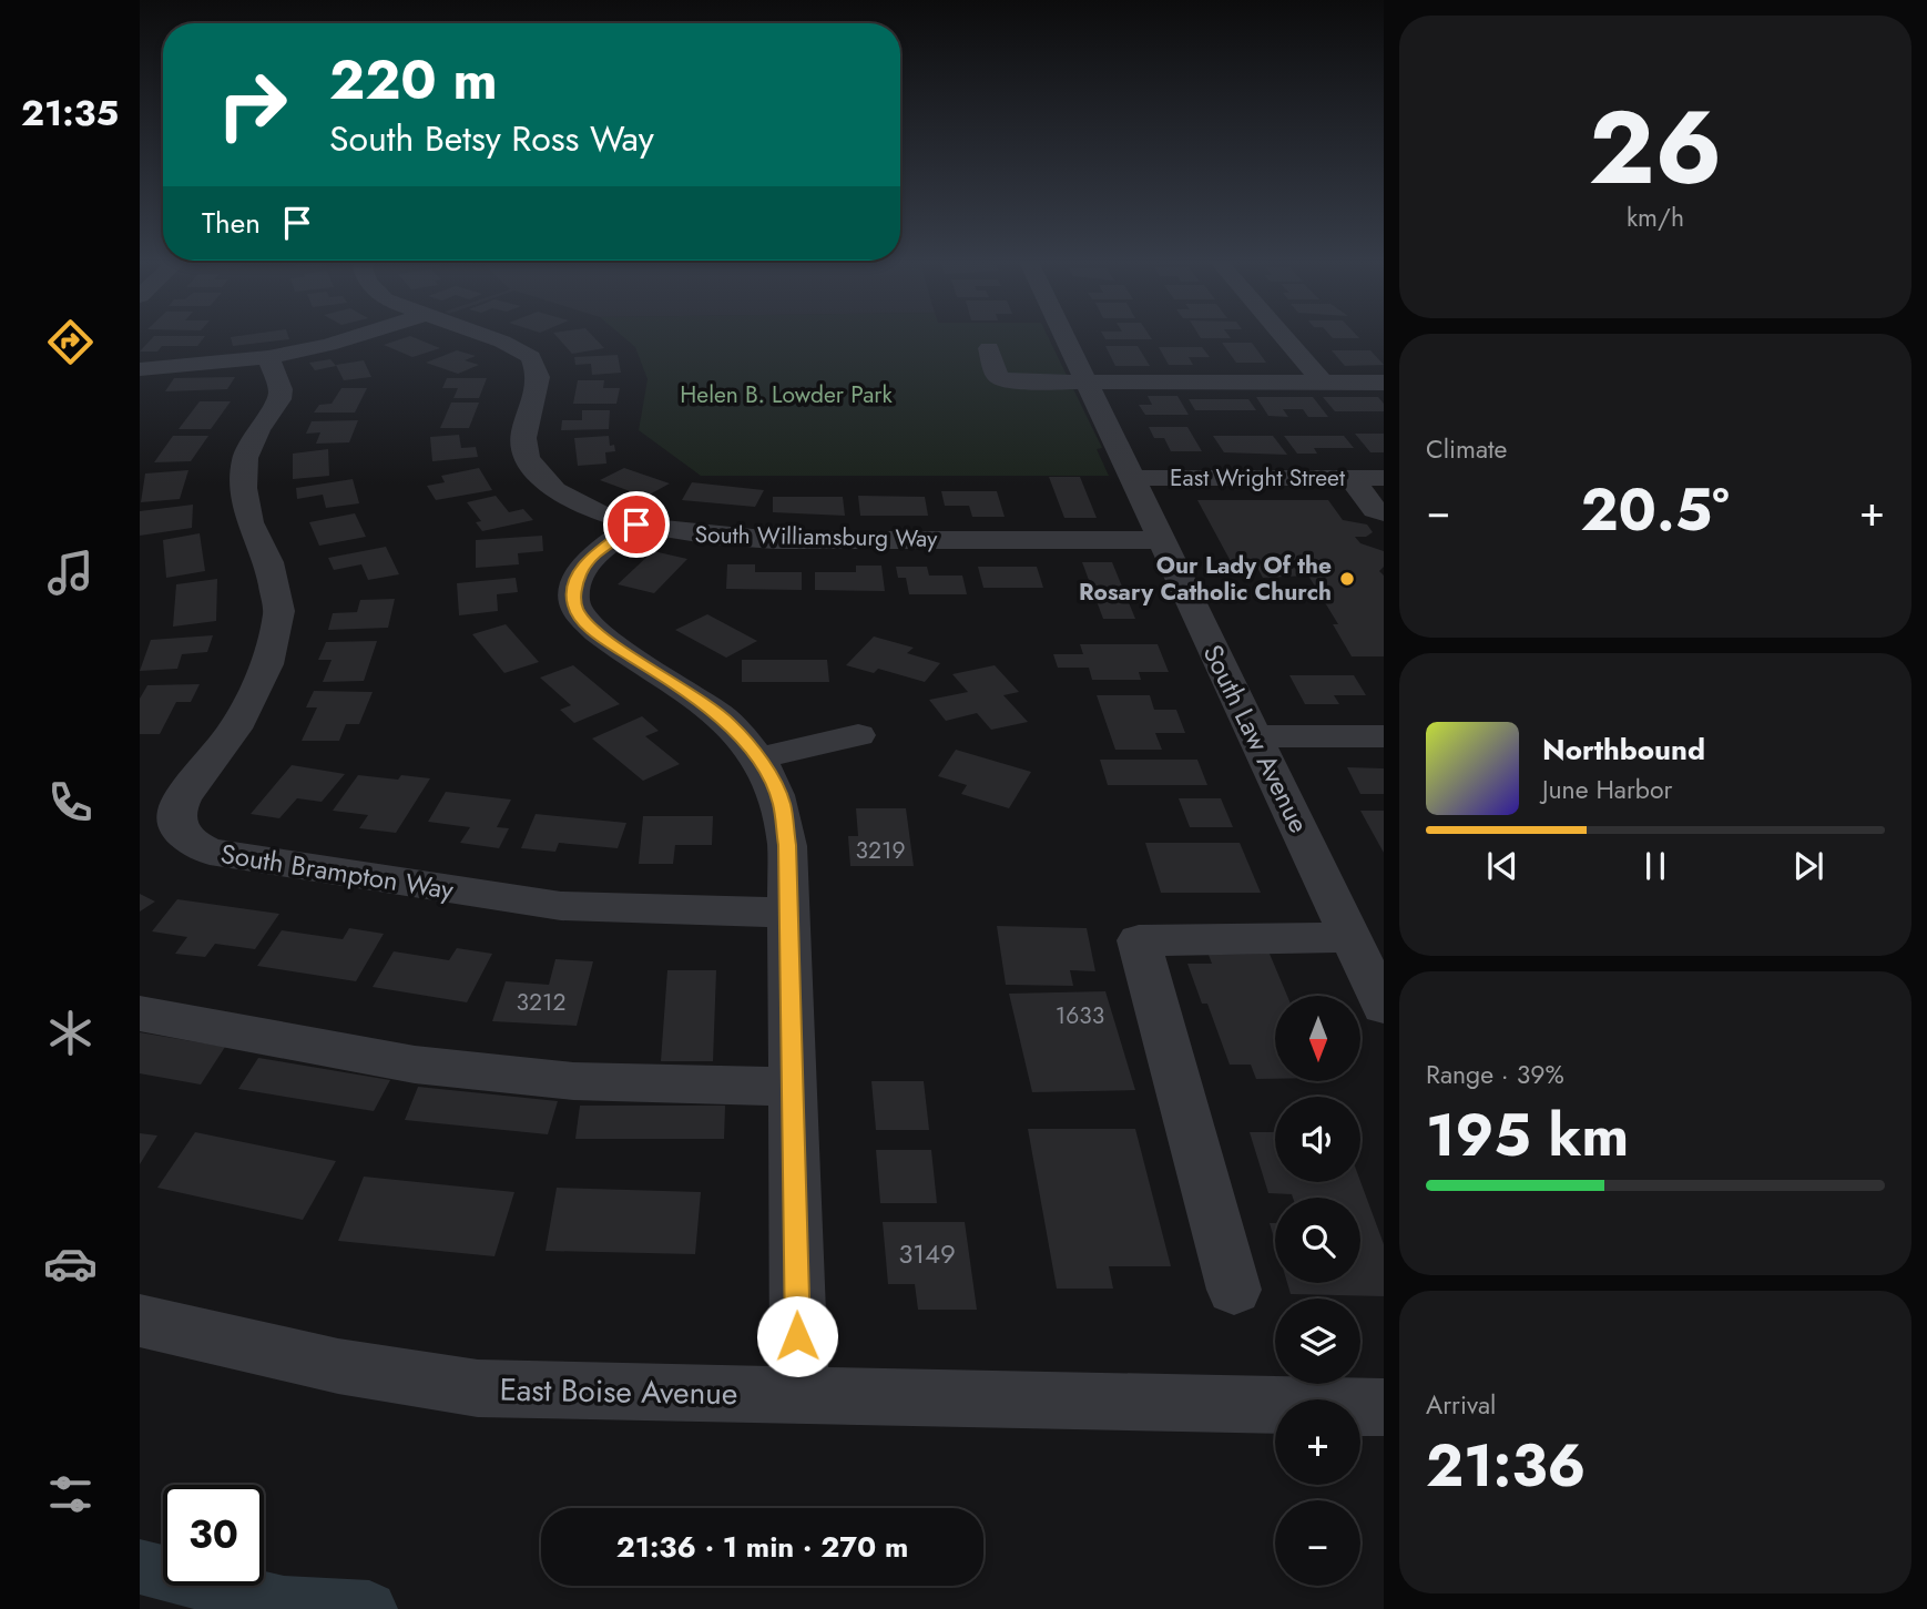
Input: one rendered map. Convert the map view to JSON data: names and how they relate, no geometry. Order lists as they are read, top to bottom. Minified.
{"streets":{"street":["East Wright Street","South Williamsburg Way","South Law Avenue","South Brampton Way","East Boise Avenue"]},"crossings":[["East Wright Street","South Law Avenue"],["South Williamsburg Way","South Law Avenue"]],"parks":["Helen B. Lowder Park"],"places":["Our Lady Of the Rosary Catholic Church"],"house_numbers":["3219","3212","1633","3149"],"north":"bottom","page":{"tabs":"21:35","tile":[["26","km/h"],"Climate",["Range · 39%","195 km"],["Arrival","21:36"]],"turn":["220 m","South Betsy Ross Way"],"then":"Then","heat":["−","20.5°","+"],"song":["Northbound","June Harbor"],"map_buttons":["+","−"],"limit":"30","trip":"21:36 · 1 min · 270 m"}}
